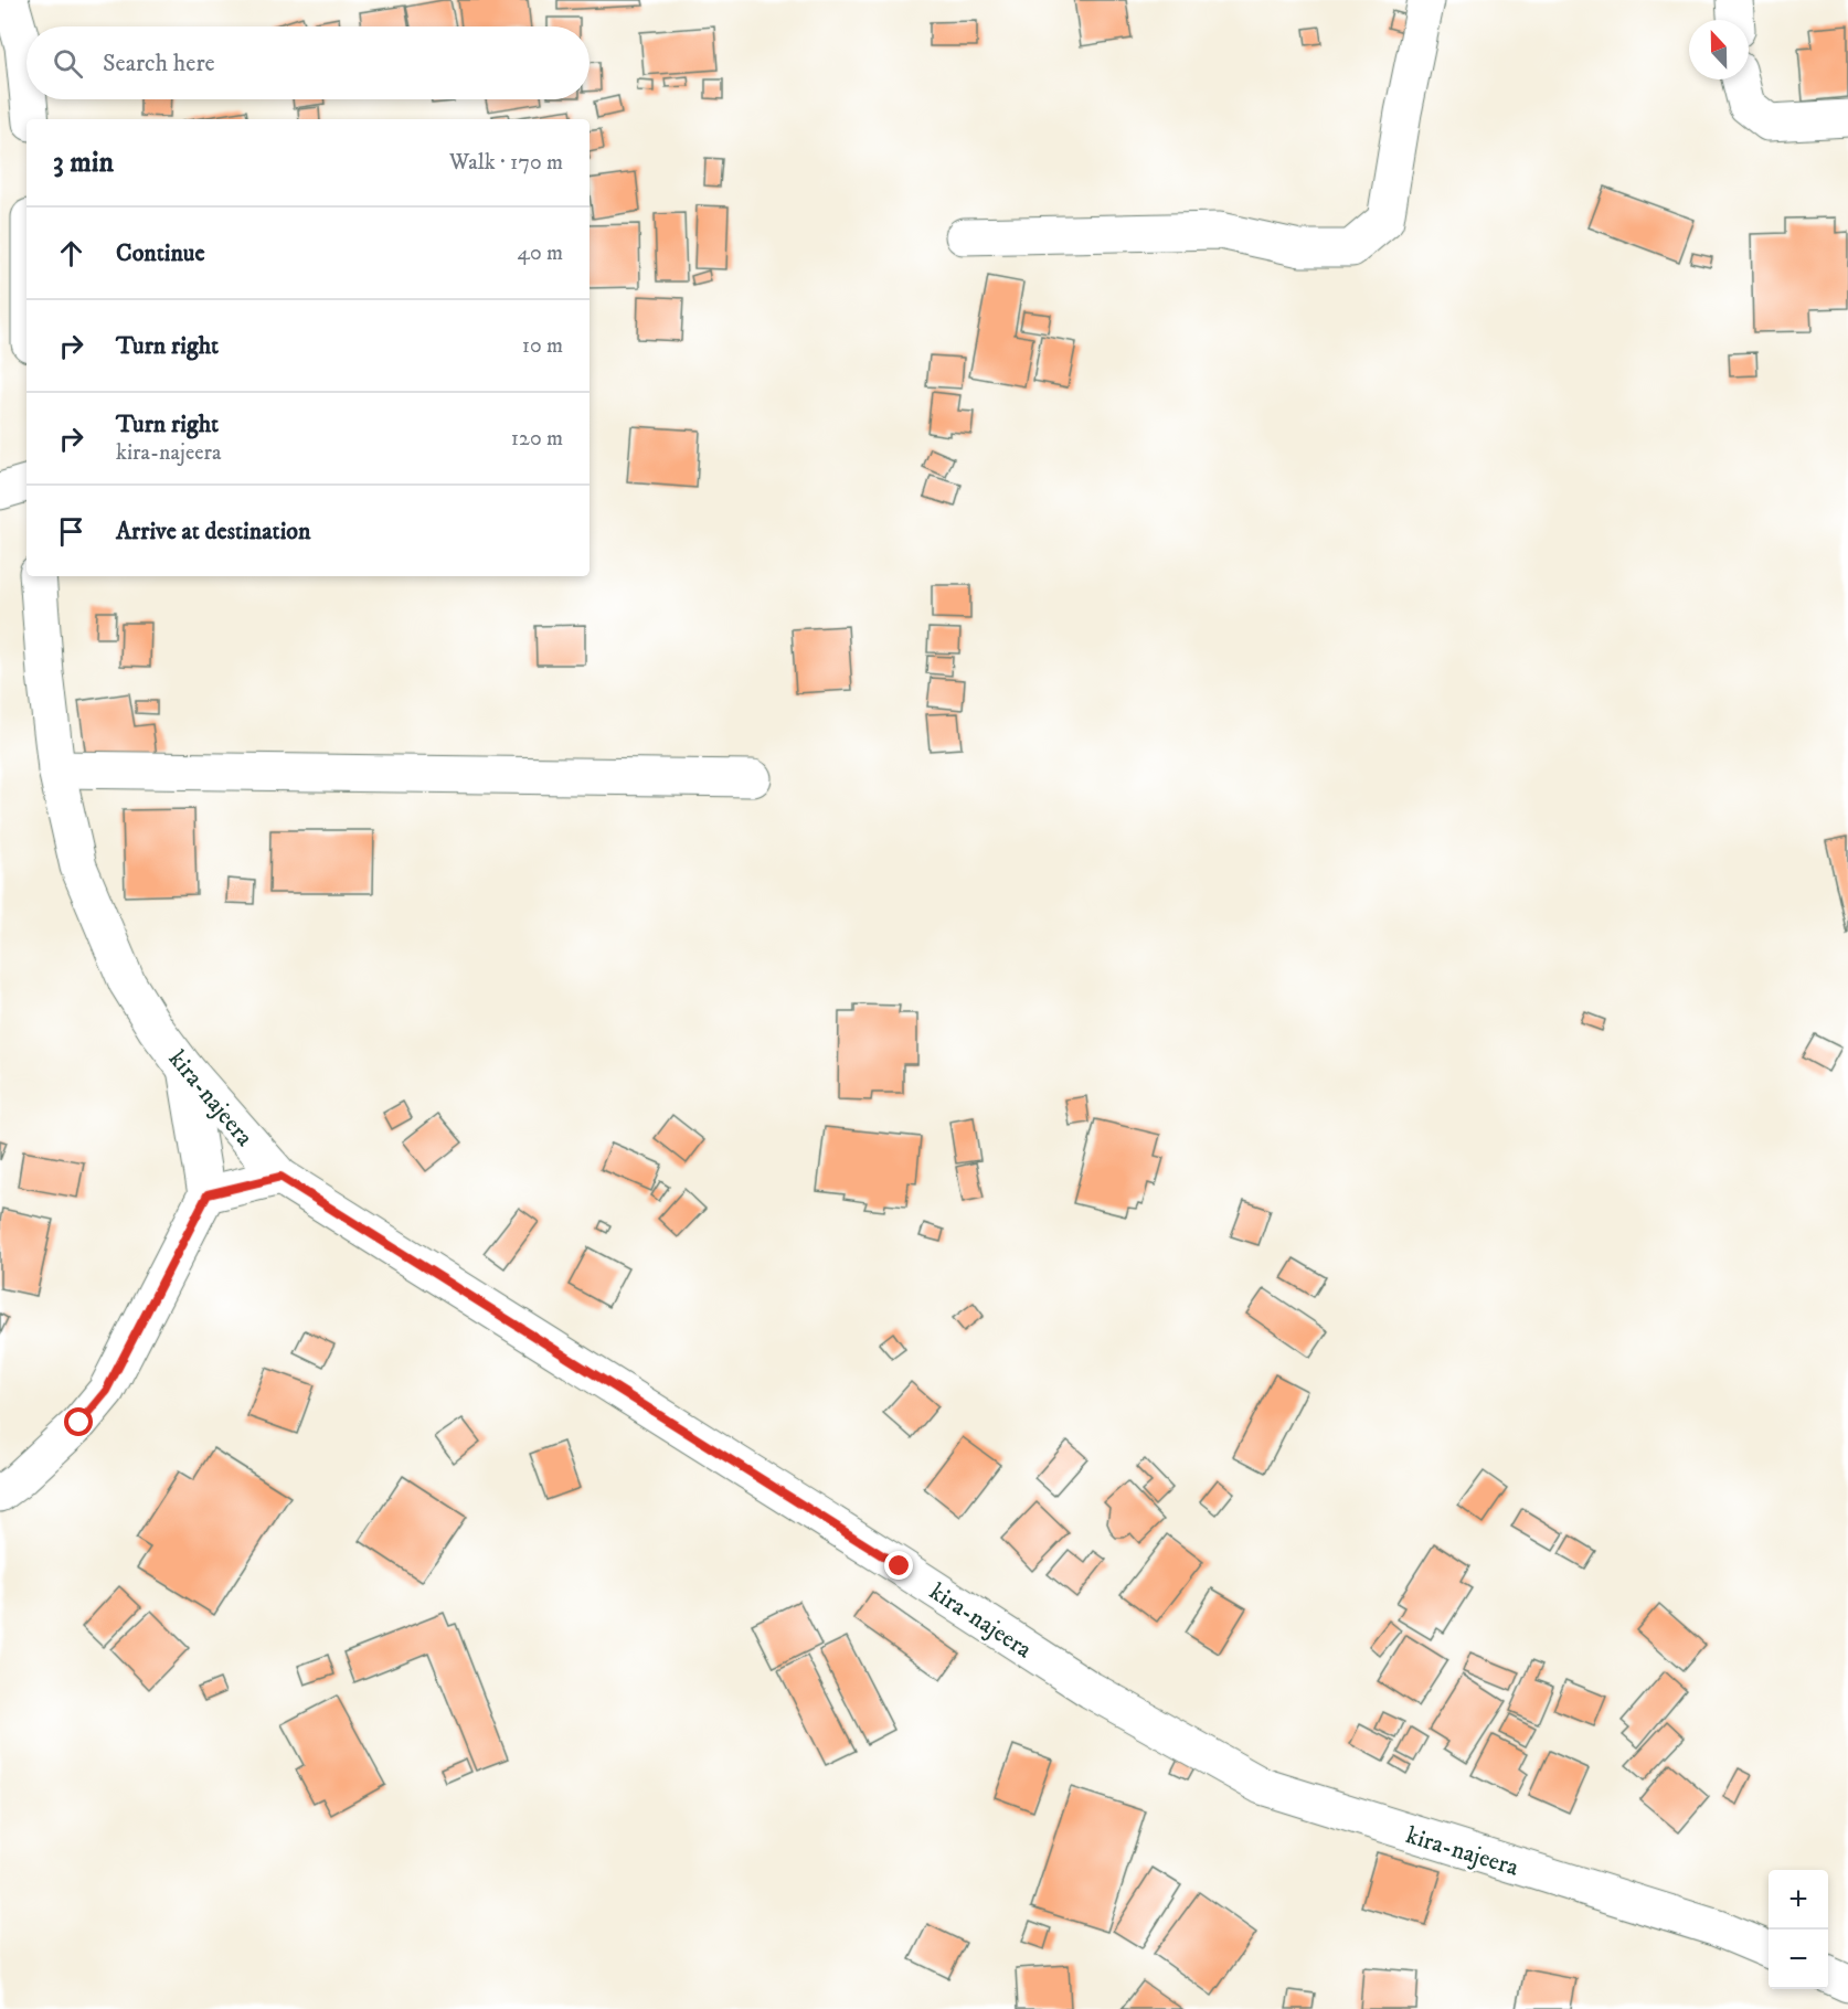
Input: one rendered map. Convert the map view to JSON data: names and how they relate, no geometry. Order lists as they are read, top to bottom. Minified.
{"streets":{"street":["kira-najeera"]},"north":"top","page":{"search":"Search here","heading":["3 min","Walk · 170 m"],"list":[["Continue","40 m"],["Turn right","10 m"],["Turn right","kira-najeera","120 m"],"Arrive at destination"],"map_buttons":["+","−"]}}
